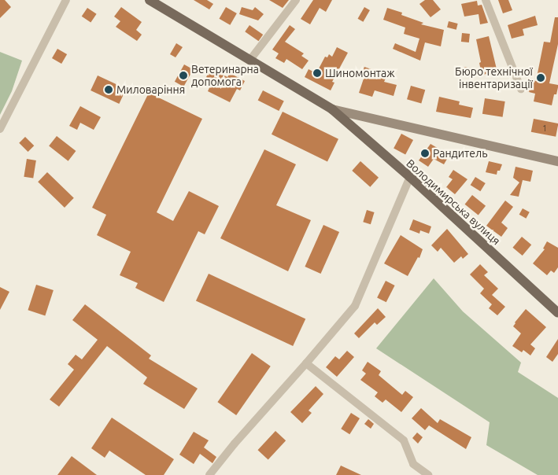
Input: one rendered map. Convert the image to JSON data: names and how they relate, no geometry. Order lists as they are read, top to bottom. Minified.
{"streets":{"main road":["Володимирська вулиця"]},"places":["Шиномонтаж","Ветеринарна допомога","Бюро технічної інвентаризації","Миловаріння","Рандитель"],"house_numbers":["1"]}
